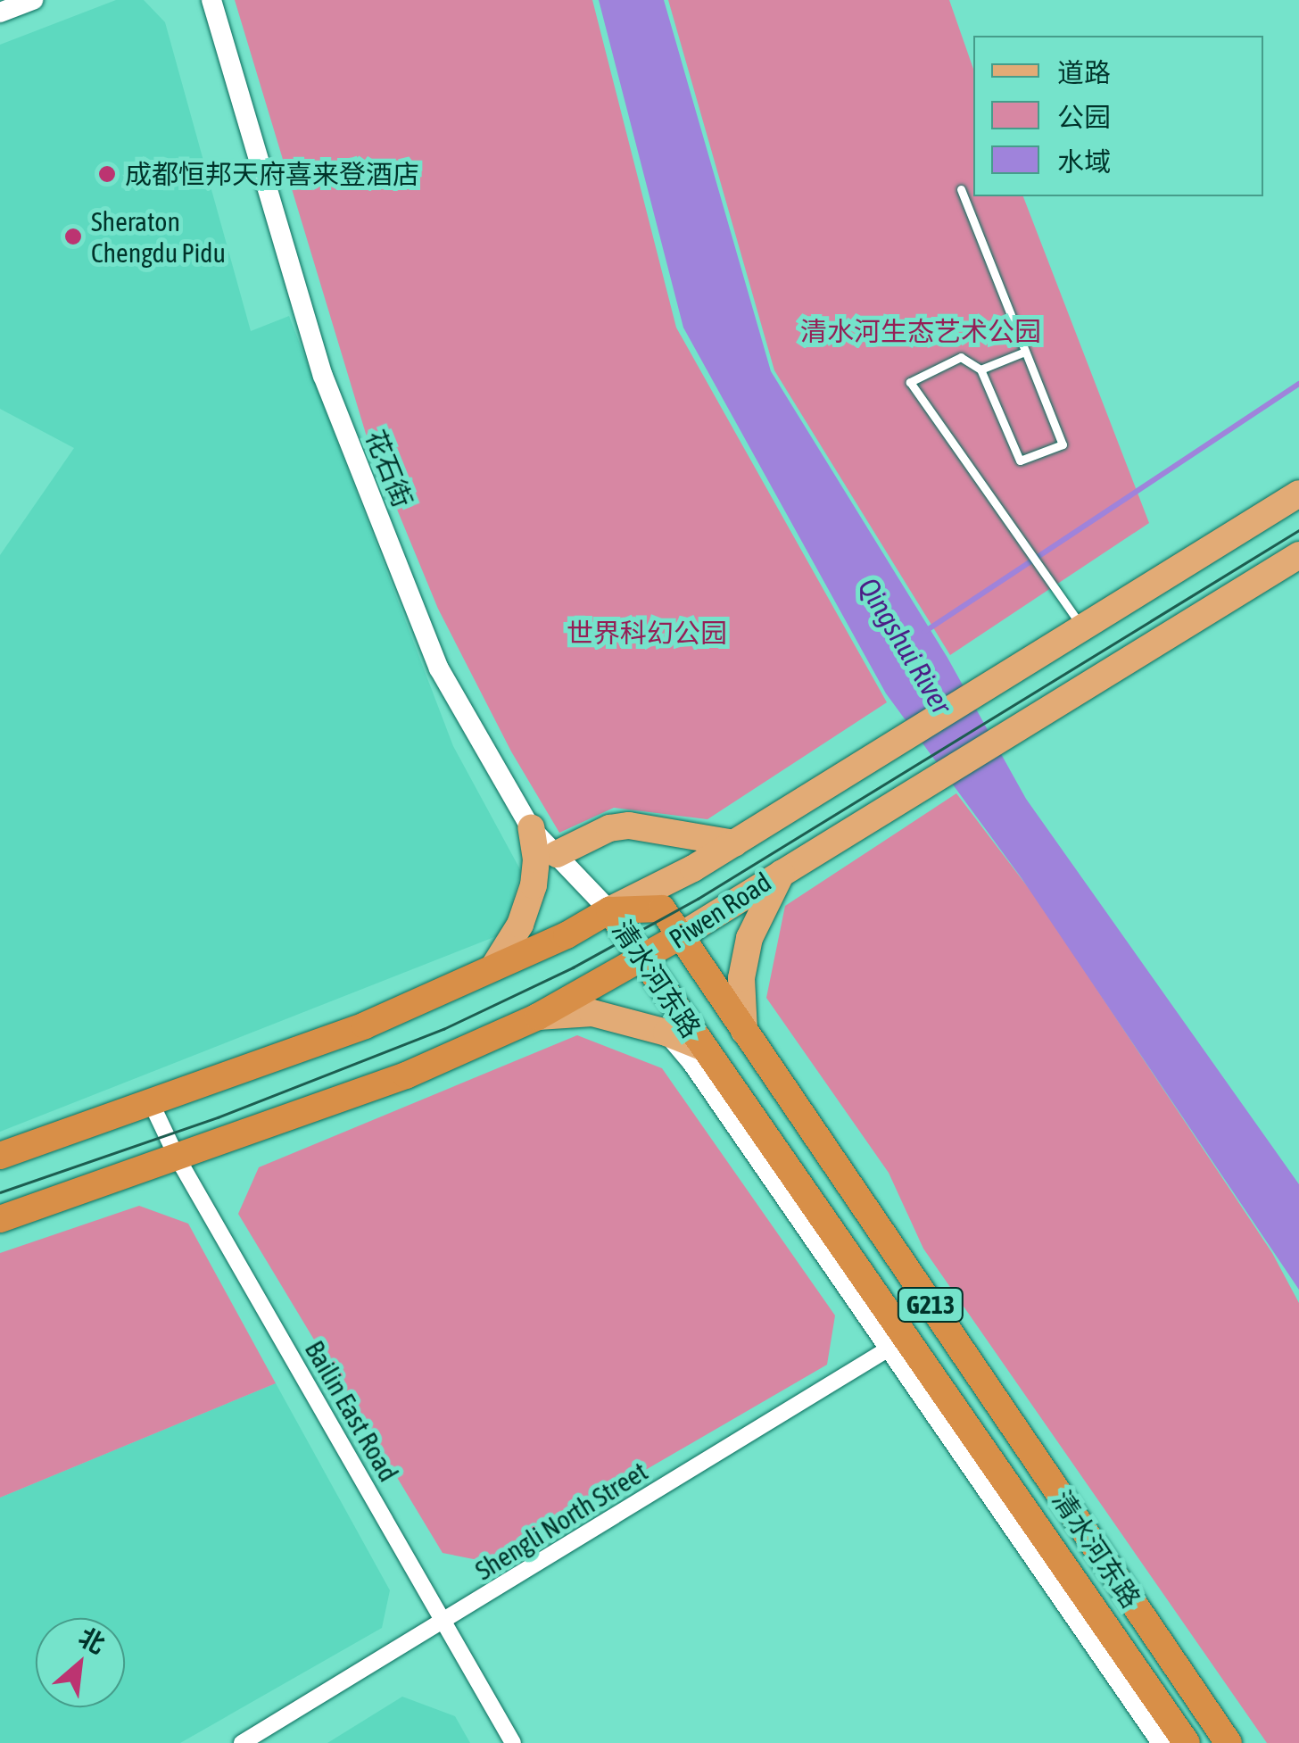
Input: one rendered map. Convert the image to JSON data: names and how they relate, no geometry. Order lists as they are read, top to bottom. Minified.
{"streets":{"highway":["Piwen Road","清水河东路","G213"],"street":["花石街","Bailin East Road","Shengli North Street"]},"crossings":[["花石街","Piwen Road"],["花石街","清水河东路"],["Piwen Road","清水河东路"],["Piwen Road","Bailin East Road"],["清水河东路","Shengli North Street"],["Bailin East Road","Shengli North Street"]],"water":["Qingshui River"],"parks":["清水河生态艺术公园","世界科幻公园"],"places":["成都恒邦天府喜来登酒店","Sheraton Chengdu Pidu"],"legend":["道路","公园","水域"],"north":"top right"}
